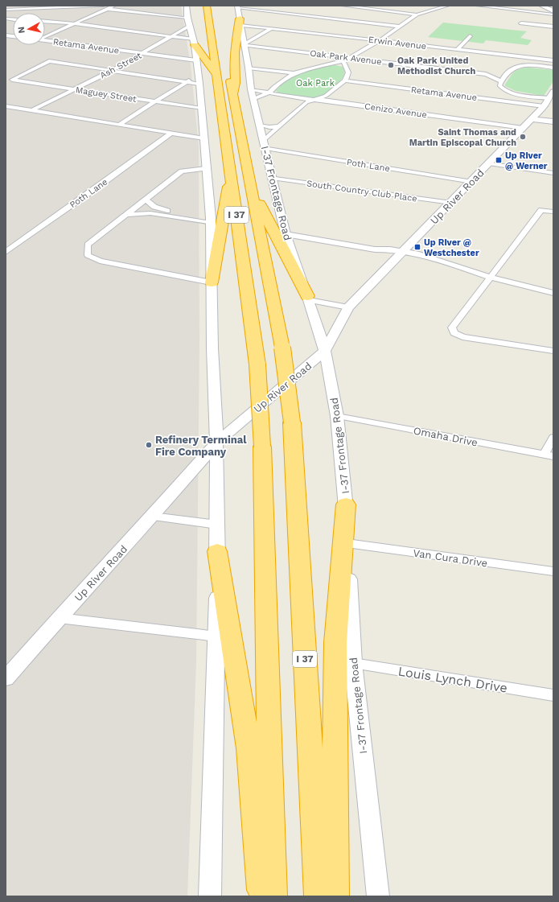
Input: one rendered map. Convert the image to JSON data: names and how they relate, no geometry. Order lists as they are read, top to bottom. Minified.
{"streets":{"highway":["I 37"],"main road":["I-37 Frontage Road","Up River Road"],"street":["Erwin Avenue","Retama Avenue","Oak Park Avenue","Ash Street","Maguey Street","Cenizo Avenue","Poth Lane","South Country Club Place","Omaha Drive","Van Cura Drive","Louis Lynch Drive"]},"crossings":[["Erwin Avenue","I-37 Frontage Road"],["Retama Avenue","Ash Street"],["Retama Avenue","Up River Road"],["Oak Park Avenue","I-37 Frontage Road"],["Ash Street","Maguey Street"],["Cenizo Avenue","I-37 Frontage Road"],["Cenizo Avenue","Up River Road"],["Poth Lane","I-37 Frontage Road"],["Poth Lane","Up River Road"],["South Country Club Place","I-37 Frontage Road"],["South Country Club Place","Up River Road"],["I-37 Frontage Road","Up River Road"],["I-37 Frontage Road","Omaha Drive"],["I-37 Frontage Road","Van Cura Drive"],["I-37 Frontage Road","Louis Lynch Drive"]],"parks":["Oak Park"],"places":{"other":["Oak Park United Methodist Church","Saint Thomas and Martin Episcopal Church","Refinery Terminal Fire Company"],"transit":["Up River @ Werner","Up River @ Westchester"]},"north":"left"}
